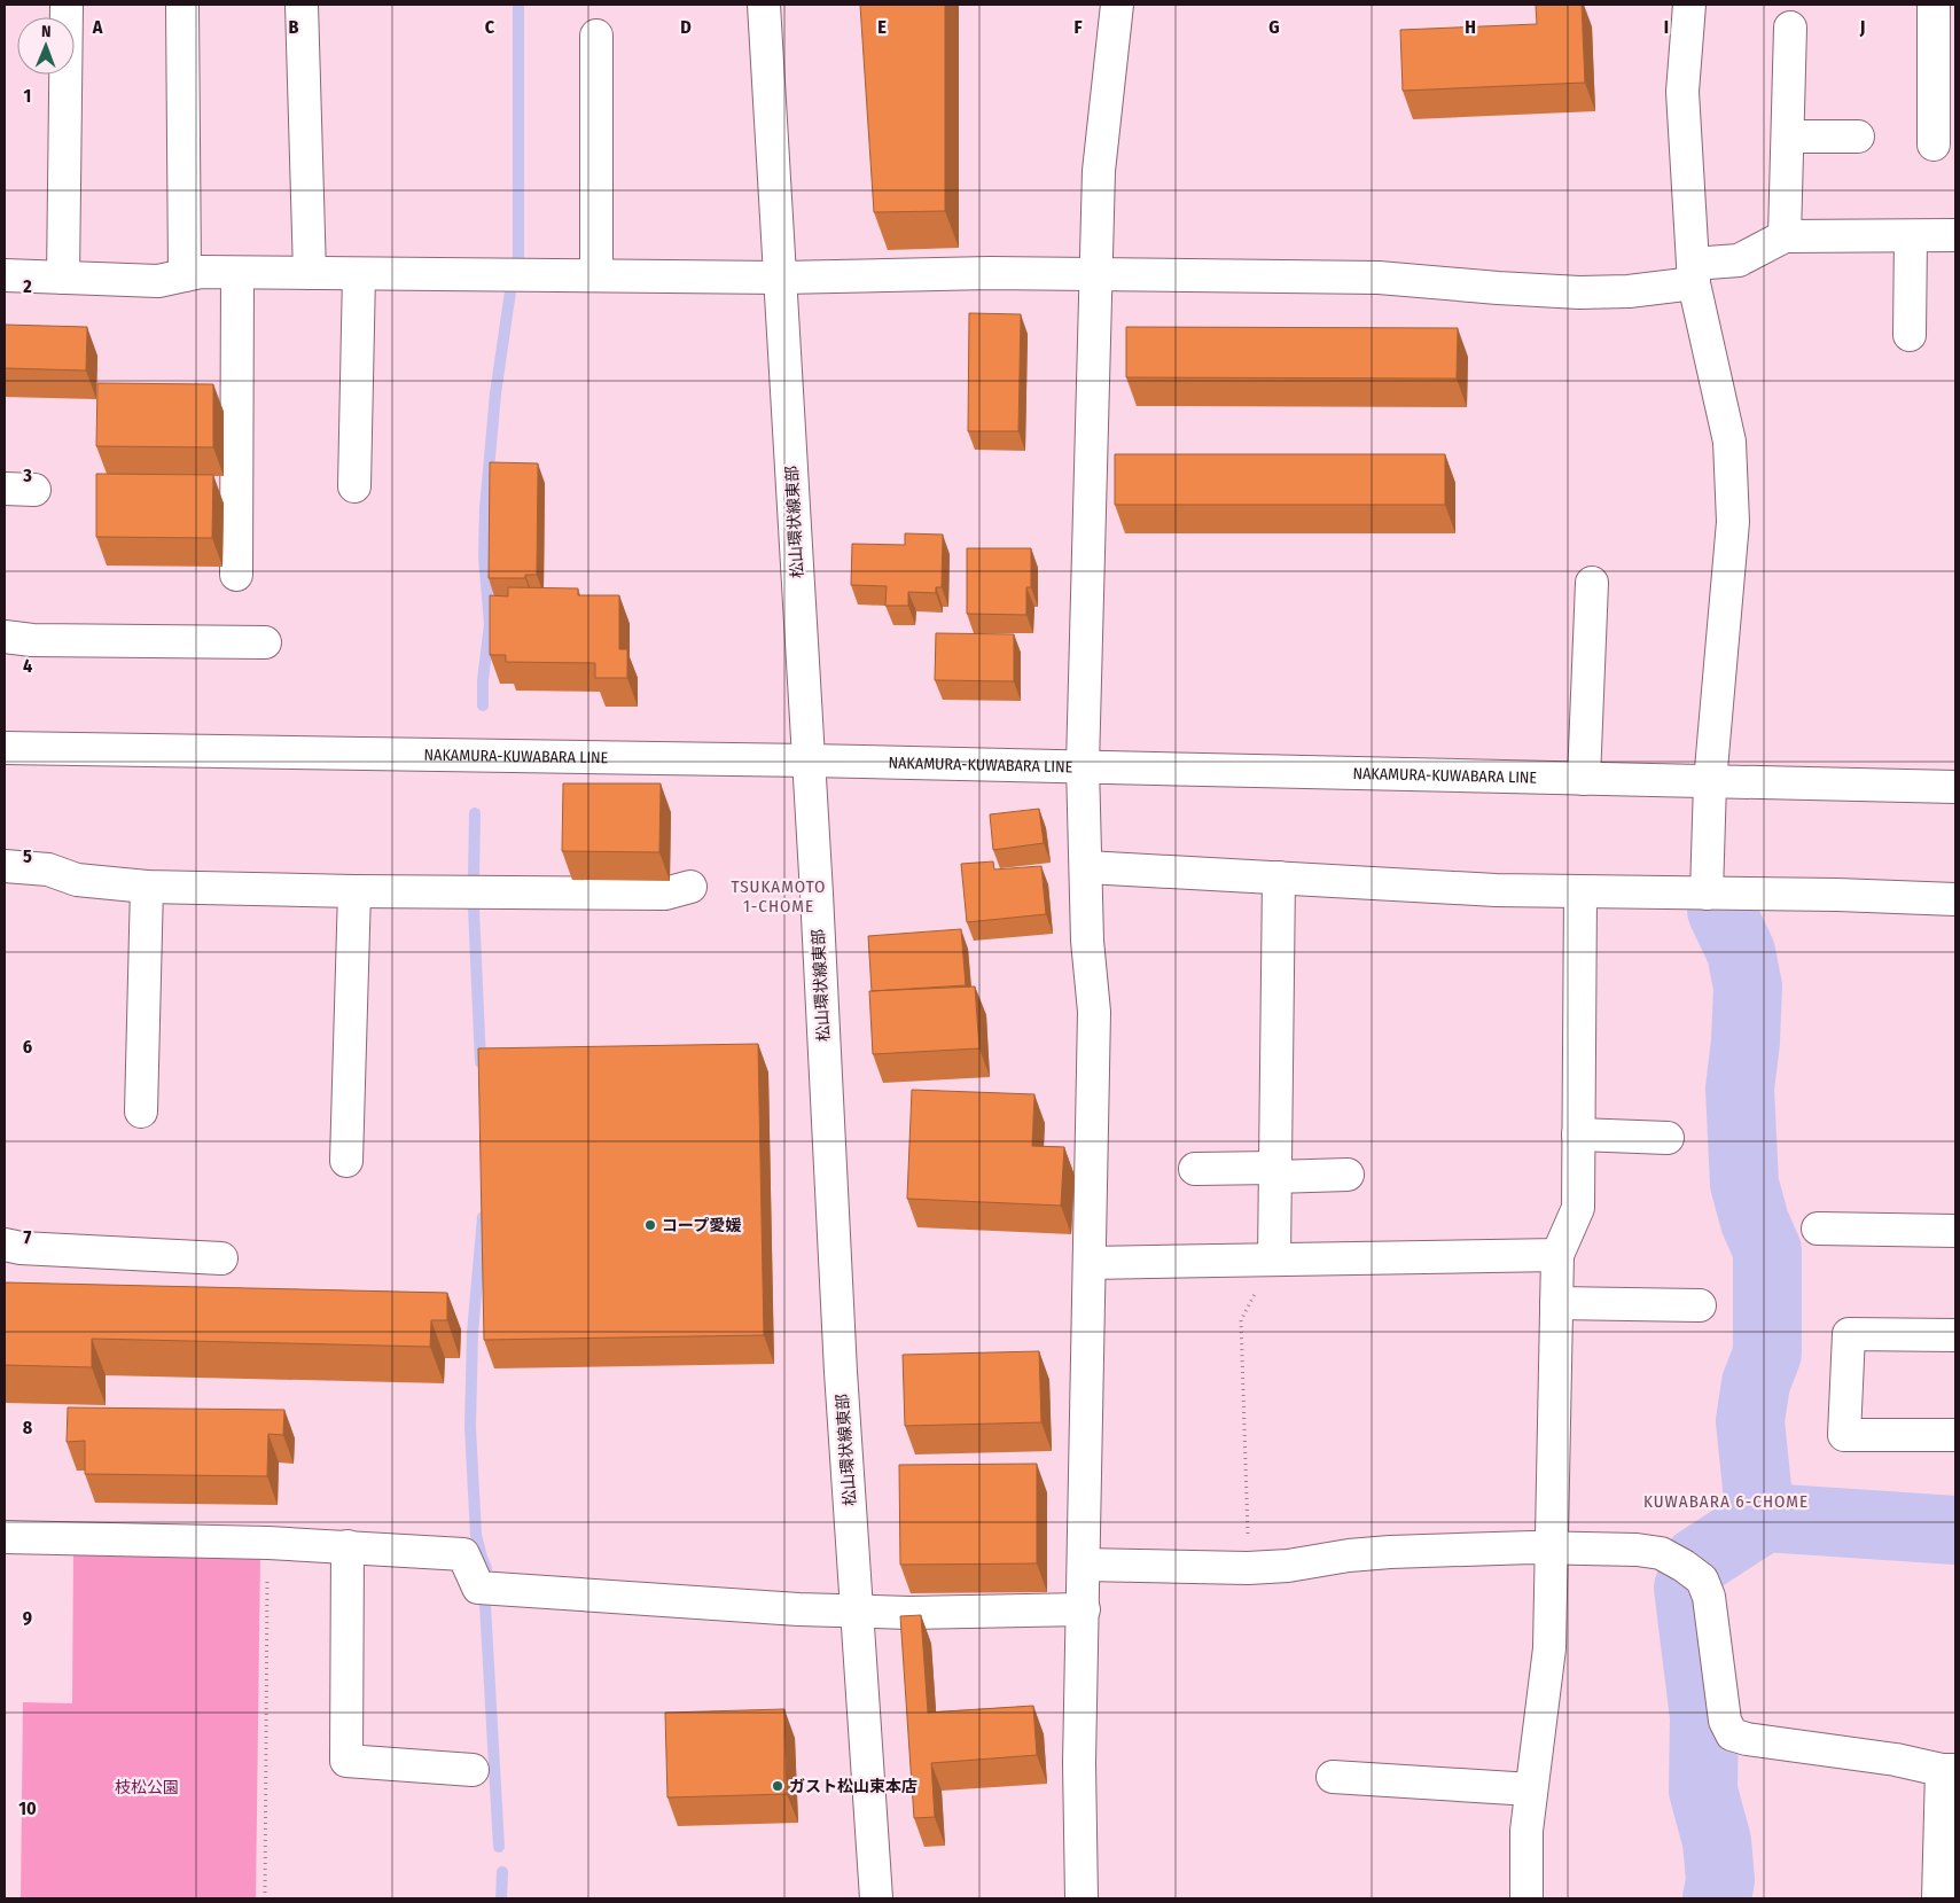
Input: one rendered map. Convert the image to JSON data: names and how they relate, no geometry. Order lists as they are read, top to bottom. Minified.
{"streets":{"street":["松山環状線東部","NAKAMURA-KUWABARA LINE"]},"crossings":[["松山環状線東部","NAKAMURA-KUWABARA LINE"]],"districts":["TSUKAMOTO 1-CHOME","KUWABARA 6-CHOME"],"parks":["枝松公園"],"places":["コープ愛媛","ガスト松山束本店"],"north":"top","grid":{"columns":["A","B","C","D","E","F","G","H","I","J"],"rows":["1","2","3","4","5","6","7","8","9","10"]}}
